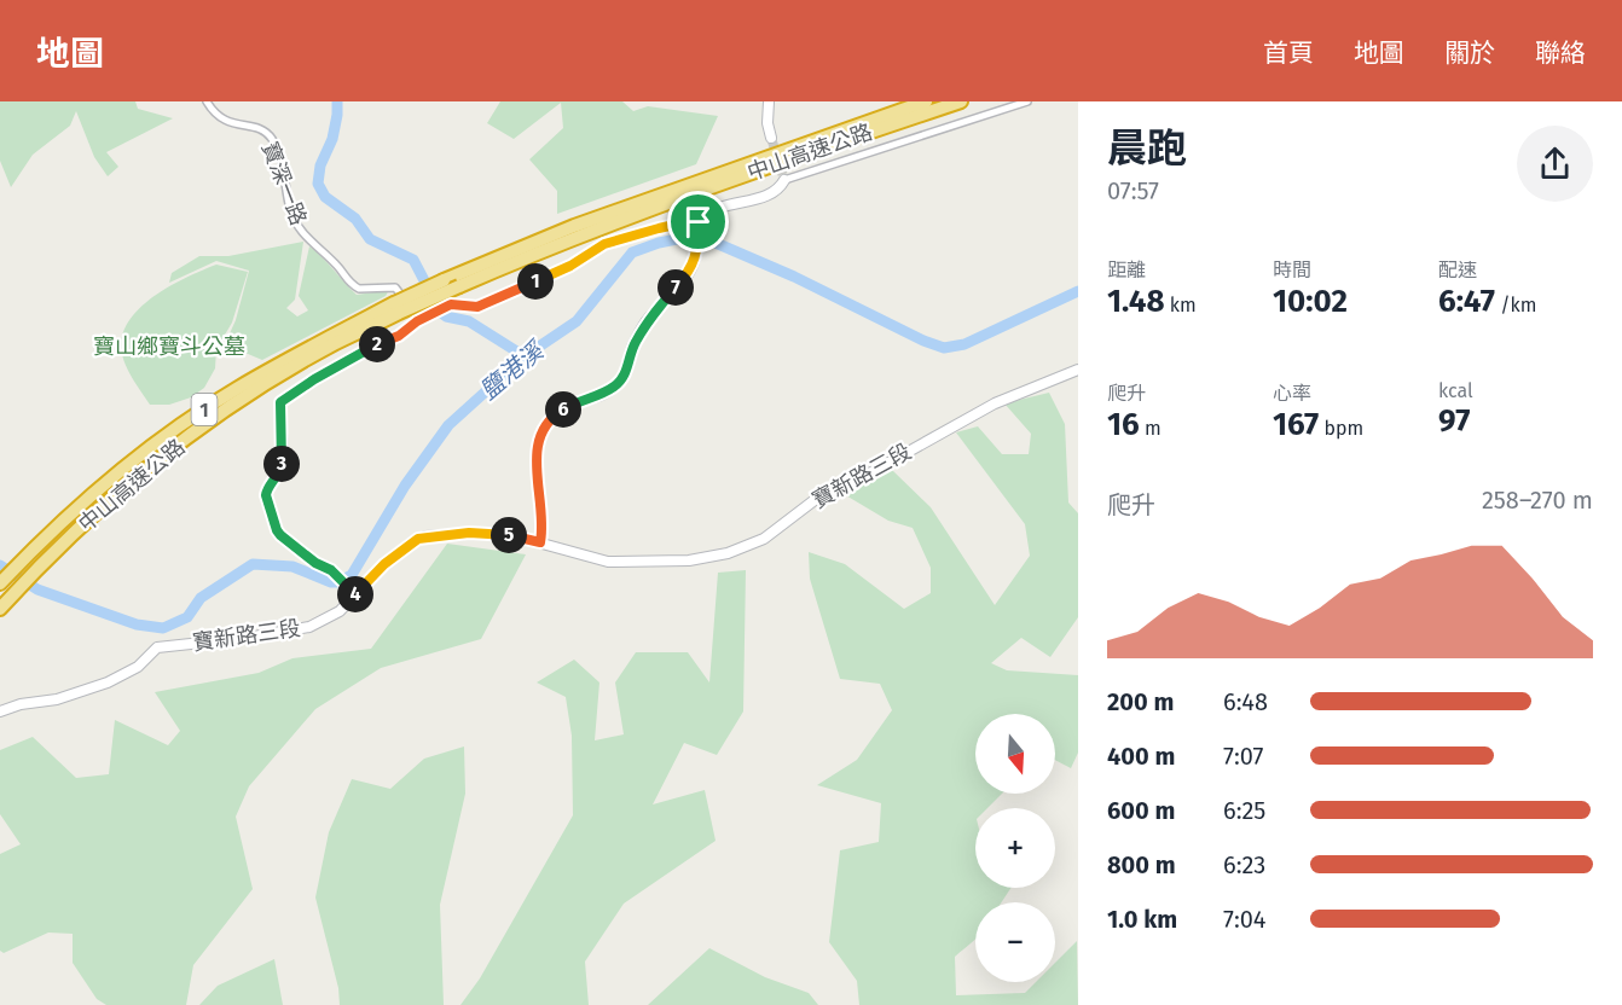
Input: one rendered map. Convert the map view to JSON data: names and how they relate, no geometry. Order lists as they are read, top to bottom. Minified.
{"streets":{"highway":["中山高速公路","1"],"street":["寶深一路","寶新路三段"]},"water":["鹽港溪"],"parks":["寶山鄉寶斗公墓"],"north":"bottom","page":{"header":"地圖","nav":["首頁","地圖","關於","聯絡"],"heading":["晨跑","07:57"],"stats":[["距離","1.48 km"],["時間","10:02"],["配速","6:47 /km"],["爬升","16 m"],["心率","167 bpm"],["kcal","97"]],"pins":["1","7","2","6","3","5","4"],"chart":["爬升","258–270 m"],"list":[{"name":"200 m","note":"6:48"},{"name":"400 m","note":"7:07"},{"name":"600 m","note":"6:25"},{"name":"800 m","note":"6:23"},{"name":"1.0 km","note":"7:04"}],"map_buttons":["+","−"]}}
